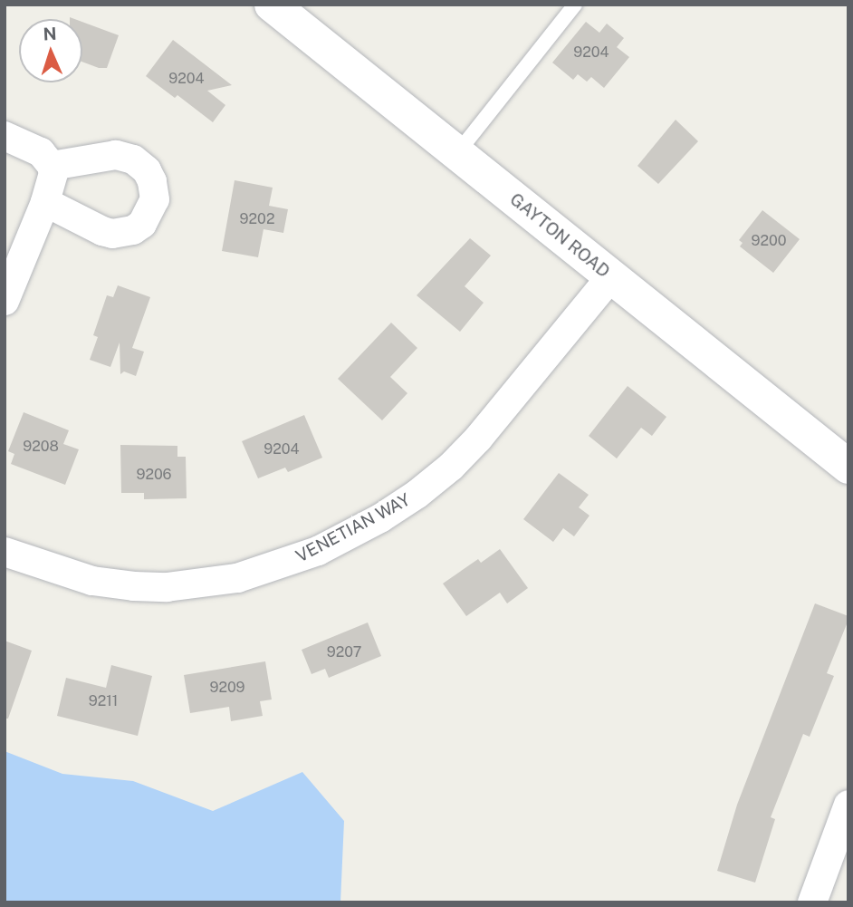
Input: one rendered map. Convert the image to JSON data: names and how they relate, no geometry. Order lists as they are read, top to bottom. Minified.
{"streets":{"street":["GAYTON ROAD","VENETIAN WAY"]},"crossings":[["GAYTON ROAD","VENETIAN WAY"]],"house_numbers":["9204","9204","9202","9200","9208","9204","9206","9207","9209","9211"],"north":"top"}
